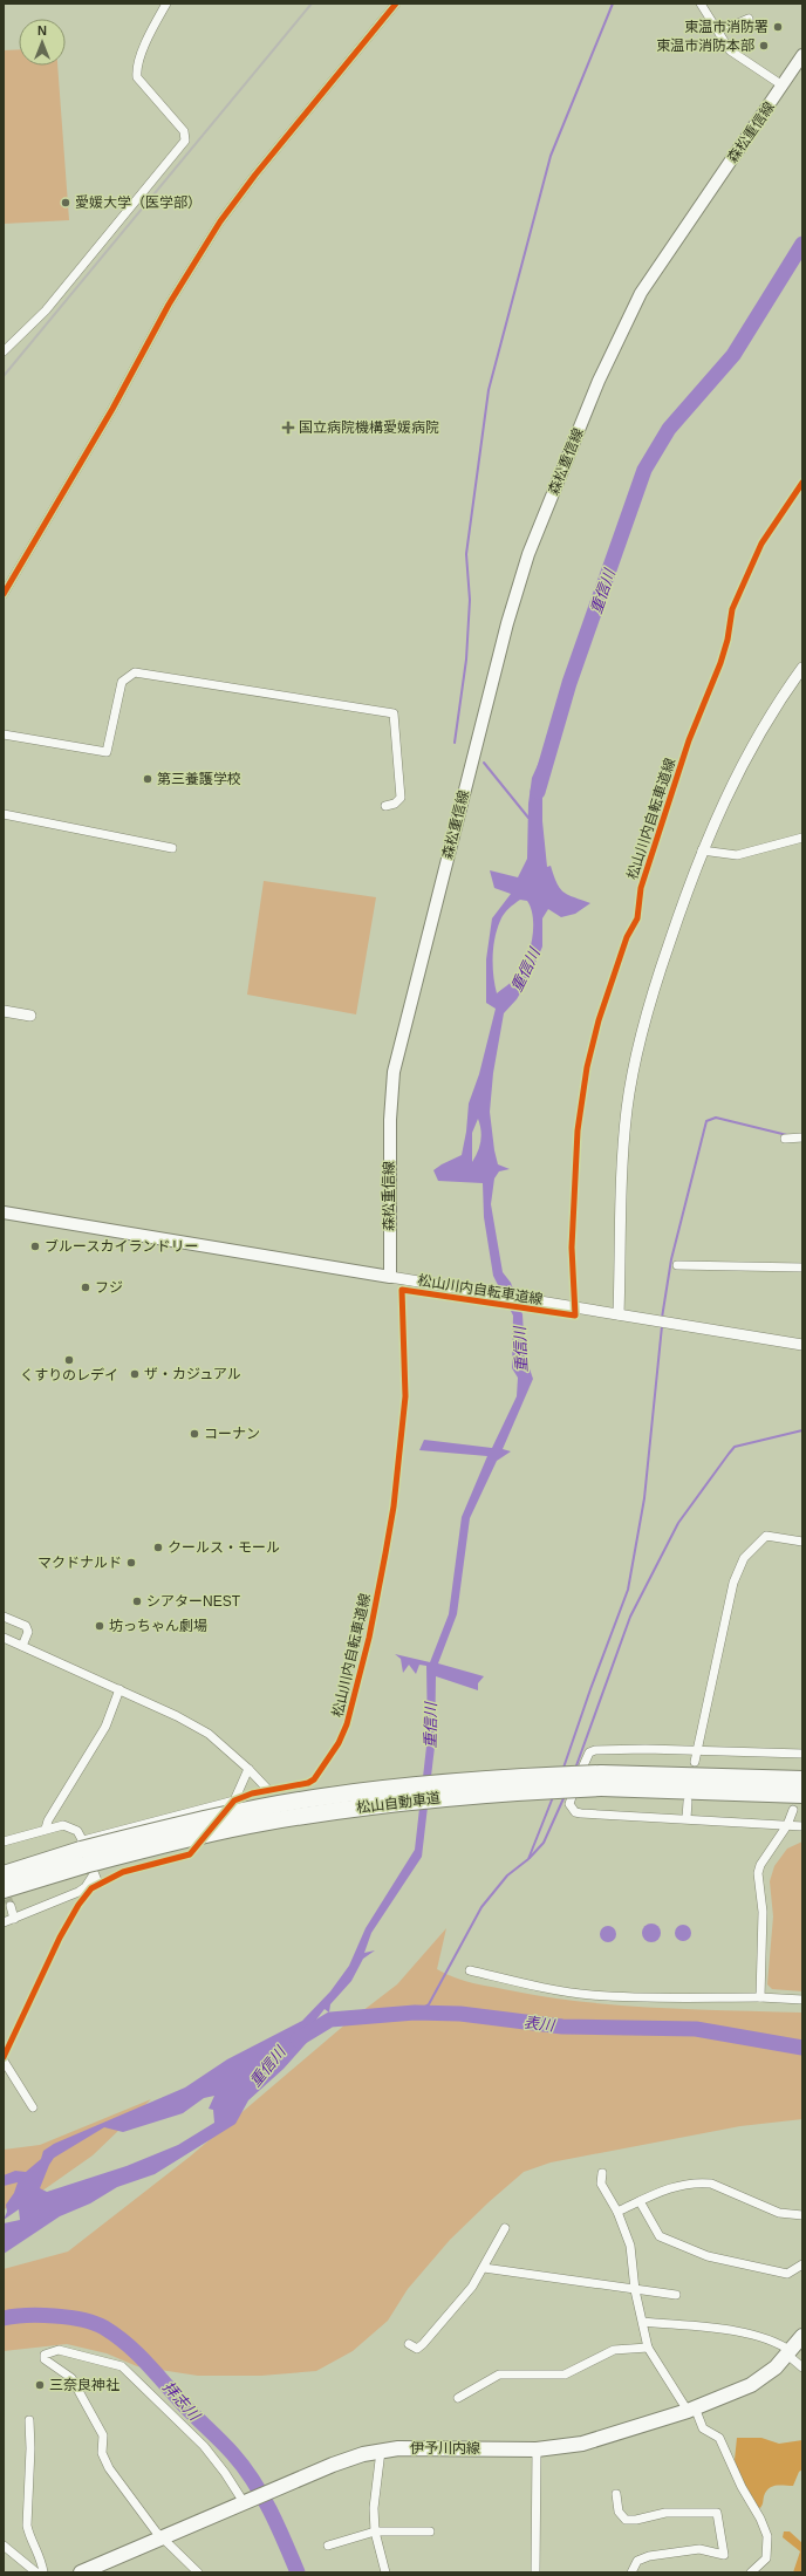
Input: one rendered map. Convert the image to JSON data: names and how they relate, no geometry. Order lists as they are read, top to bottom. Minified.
{"streets":{"highway":["松山自動車道"],"main road":["森松重信線","伊予川内線"],"cycle path":["松山川内自転車道線"]},"water":["重信川","表川","拝志川"],"places":{"other":["東温市消防署","東温市消防本部","愛媛大学（医学部）","第三養護学校","ブルースカイランドリー","フジ","くすりのレデイ","ザ・カジュアル","コーナン","クールス・モール","マクドナルド","シアターNEST","坊っちゃん劇場","三奈良神社"],"health":["国立病院機構愛媛病院"]},"north":"top"}
